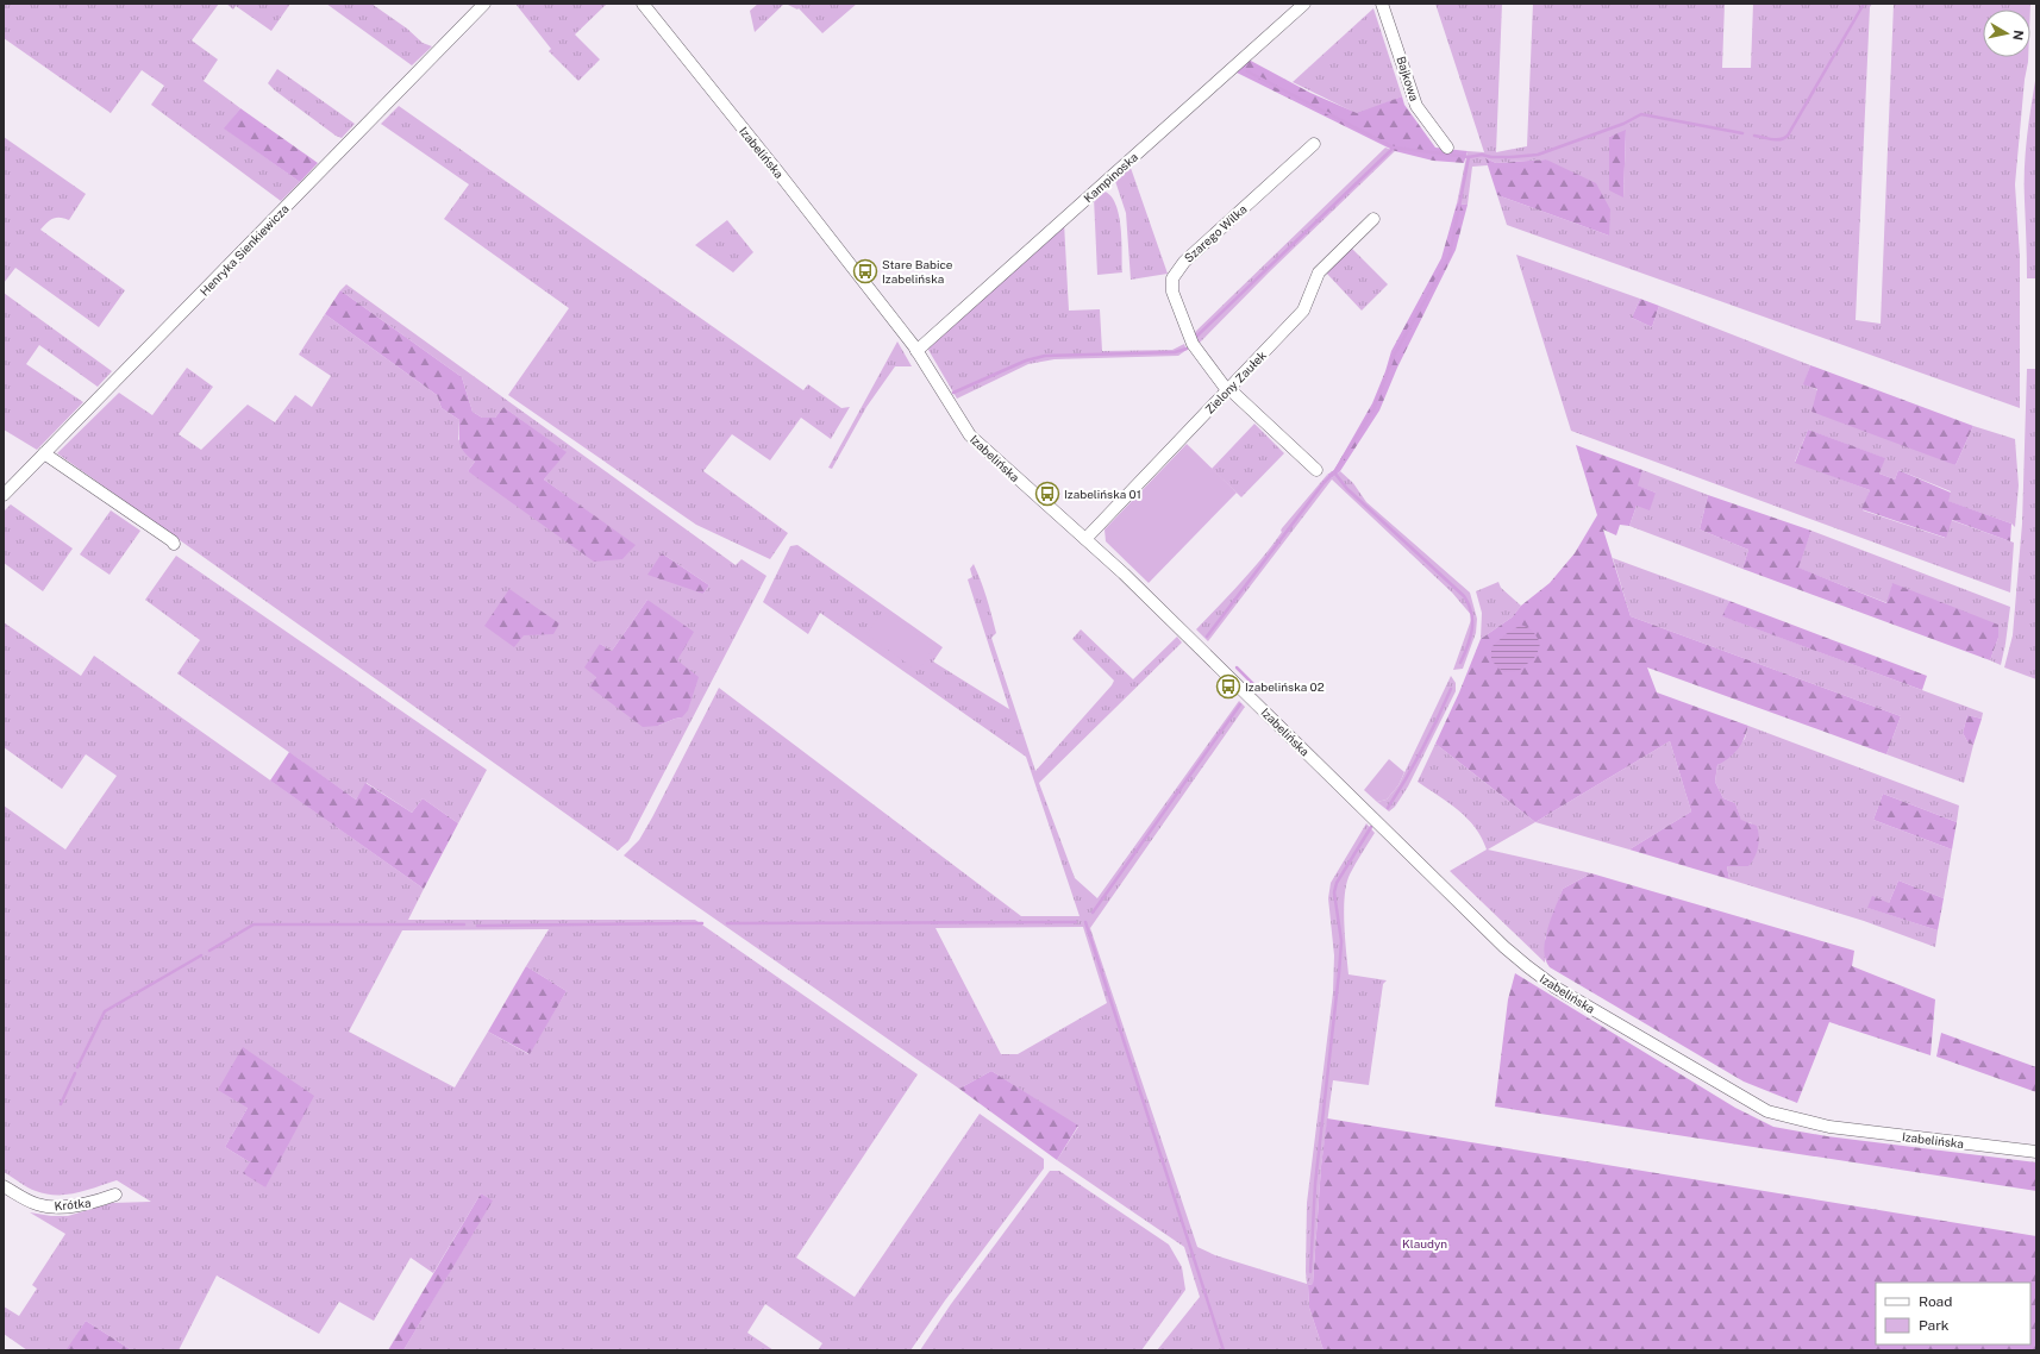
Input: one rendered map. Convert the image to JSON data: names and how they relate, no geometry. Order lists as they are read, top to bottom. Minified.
{"streets":{"street":["Bajkowa","Izabelińska","Kampinoska","Szarego Wilka","Henryka Sienkiewicza","Zielony Zaułek","Krótka"]},"crossings":[["Izabelińska","Kampinoska"],["Izabelińska","Zielony Zaułek"],["Szarego Wilka","Zielony Zaułek"]],"parks":["Klaudyn"],"places":{"bus stop":["Stare Babice Izabelińska","Izabelińska 01","Izabelińska 02"]},"legend":["Road","Park"],"north":"right"}
